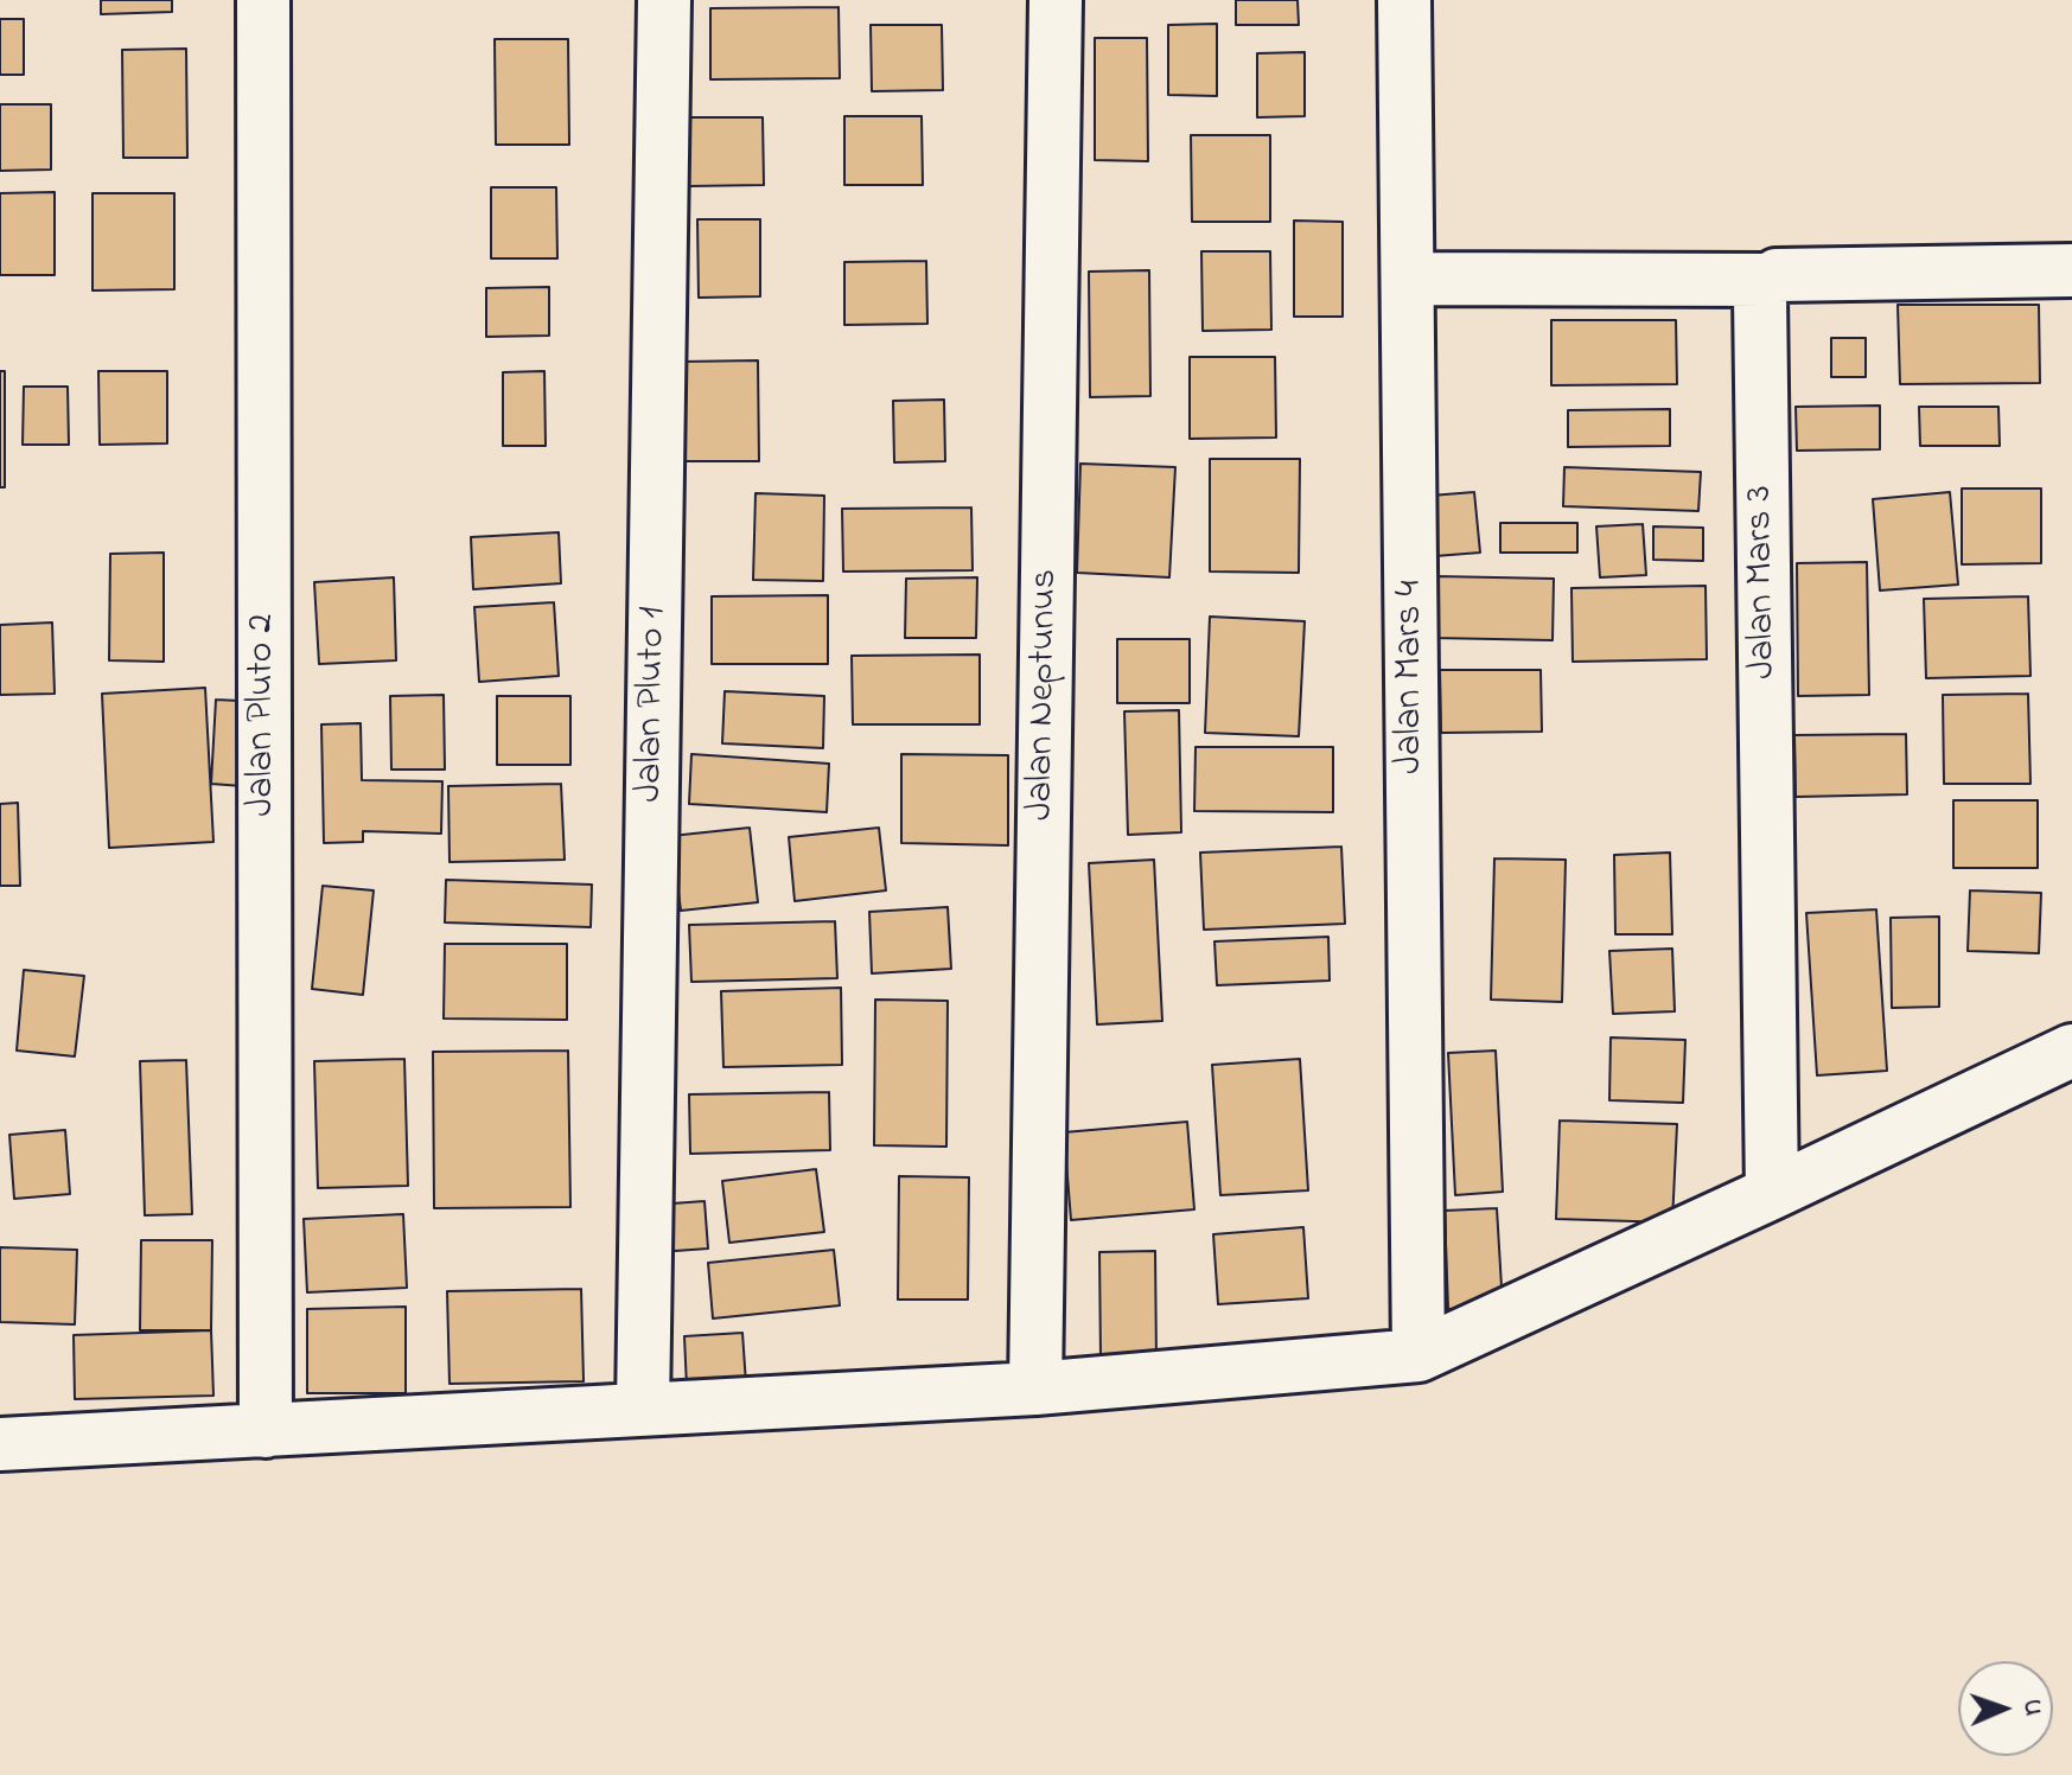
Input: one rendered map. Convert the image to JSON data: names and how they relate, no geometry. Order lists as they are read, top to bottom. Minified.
{"streets":{"street":["Jalan Mars 3","Jalan Mars 4","Jalan Neptunus","Jalan Pluto 1","Jalan Pluto 2"]},"north":"right"}
